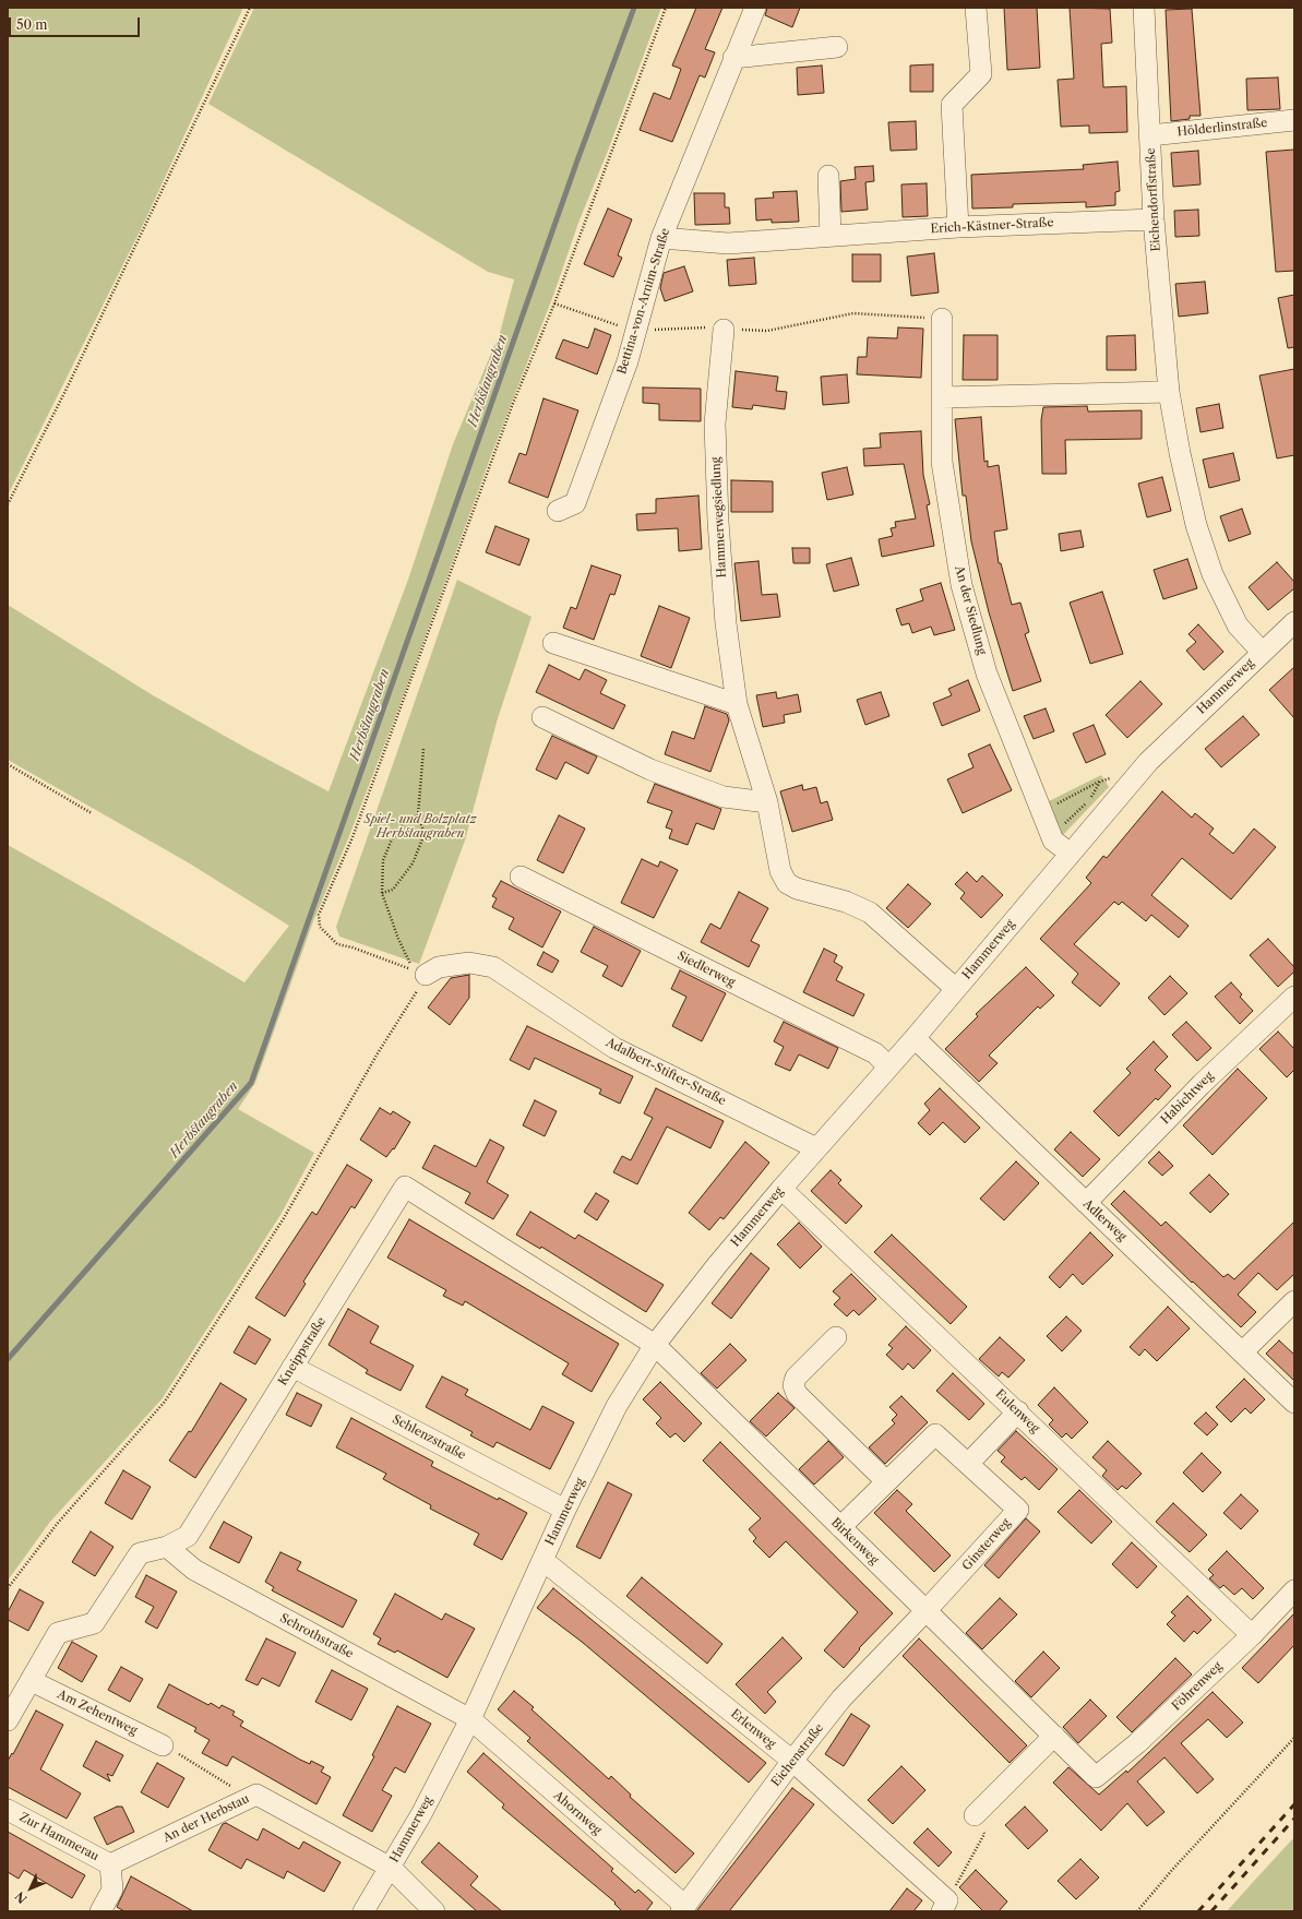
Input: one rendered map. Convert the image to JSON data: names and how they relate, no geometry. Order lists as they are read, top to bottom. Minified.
{"streets":{"street":["Hölderlinstraße","Eichendorffstraße","Erich-Kästner-Straße","Bettina-von-Arnim-Straße","Hammerwegsiedlung","An der Siedlung","Hammerweg","Siedlerweg","Adalbert-Stifter-Straße","Habichtweg","Adlerweg","Kneippstraße","Eulenweg","Schlenzstraße","Birkenweg","Ginsterweg","Schrothstraße","Föhrenweg","Am Zehentweg","Erlenweg","Eichenstraße","Ahornweg","An der Herbstau","Zur Hammerau"]},"crossings":[["Hölderlinstraße","Eichendorffstraße"],["Eichendorffstraße","Erich-Kästner-Straße"],["Eichendorffstraße","Hammerweg"],["Erich-Kästner-Straße","Bettina-von-Arnim-Straße"],["Hammerwegsiedlung","Hammerweg"],["An der Siedlung","Hammerweg"],["Hammerweg","Siedlerweg"],["Hammerweg","Adalbert-Stifter-Straße"],["Hammerweg","Adlerweg"],["Hammerweg","Kneippstraße"],["Hammerweg","Eulenweg"],["Hammerweg","Schlenzstraße"],["Hammerweg","Birkenweg"],["Hammerweg","Schrothstraße"],["Hammerweg","Erlenweg"],["Hammerweg","Ahornweg"],["Hammerweg","An der Herbstau"],["Habichtweg","Adlerweg"],["Kneippstraße","Schlenzstraße"],["Kneippstraße","Birkenweg"],["Kneippstraße","Schrothstraße"],["Kneippstraße","Am Zehentweg"],["Eulenweg","Föhrenweg"],["Birkenweg","Ginsterweg"],["Birkenweg","Föhrenweg"],["Birkenweg","Eichenstraße"],["Ginsterweg","Eichenstraße"],["Schrothstraße","Ahornweg"],["Erlenweg","Eichenstraße"],["Eichenstraße","Ahornweg"],["An der Herbstau","Zur Hammerau"]],"water":["Herbstaugraben"],"parks":["Spiel- und Bolzplatz Herbstaugraben"],"scale_bar":"50 m","north":"bottom left"}
